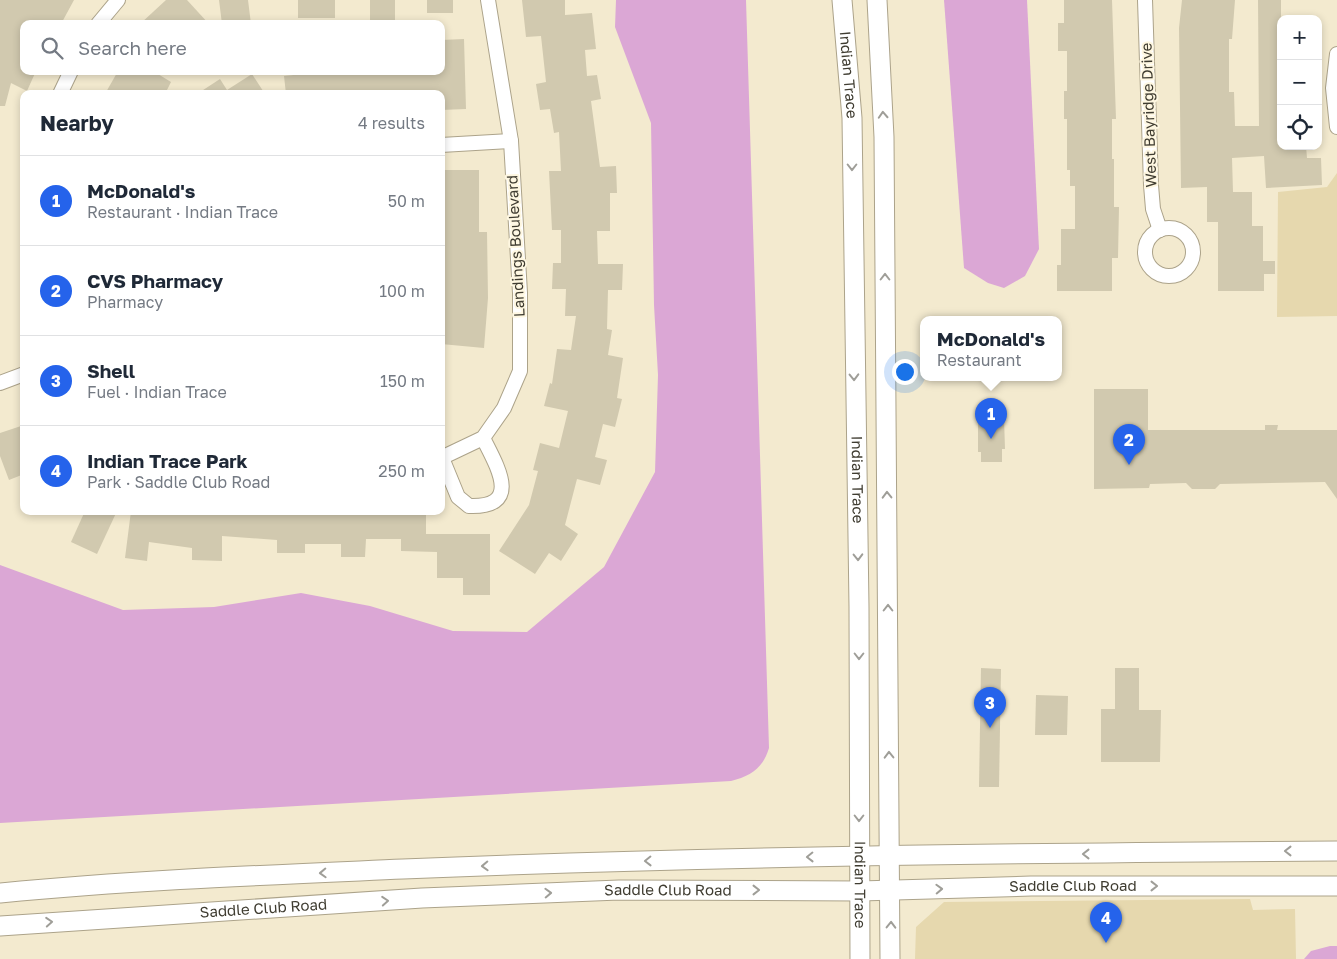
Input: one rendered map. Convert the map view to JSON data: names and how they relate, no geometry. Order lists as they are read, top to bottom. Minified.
{"streets":{"street":["Indian Trace","West Bayridge Drive","Landings Boulevard","Saddle Club Road"]},"crossings":[["Indian Trace","Saddle Club Road"]],"page":{"map_buttons":["+","−"],"search":"Search here","heading":["Nearby","4 results"],"list":[{"mark":"1","name":"McDonald's","note":"Restaurant · Indian Trace","value":"50 m"},{"mark":"2","name":"CVS Pharmacy","note":"Pharmacy","value":"100 m"},{"mark":"3","name":"Shell","note":"Fuel · Indian Trace","value":"150 m"},{"mark":"4","name":"Indian Trace Park","note":"Park · Saddle Club Road","value":"250 m"}],"popup":["McDonald's","Restaurant"],"pins":["1","2","3","4"]}}
